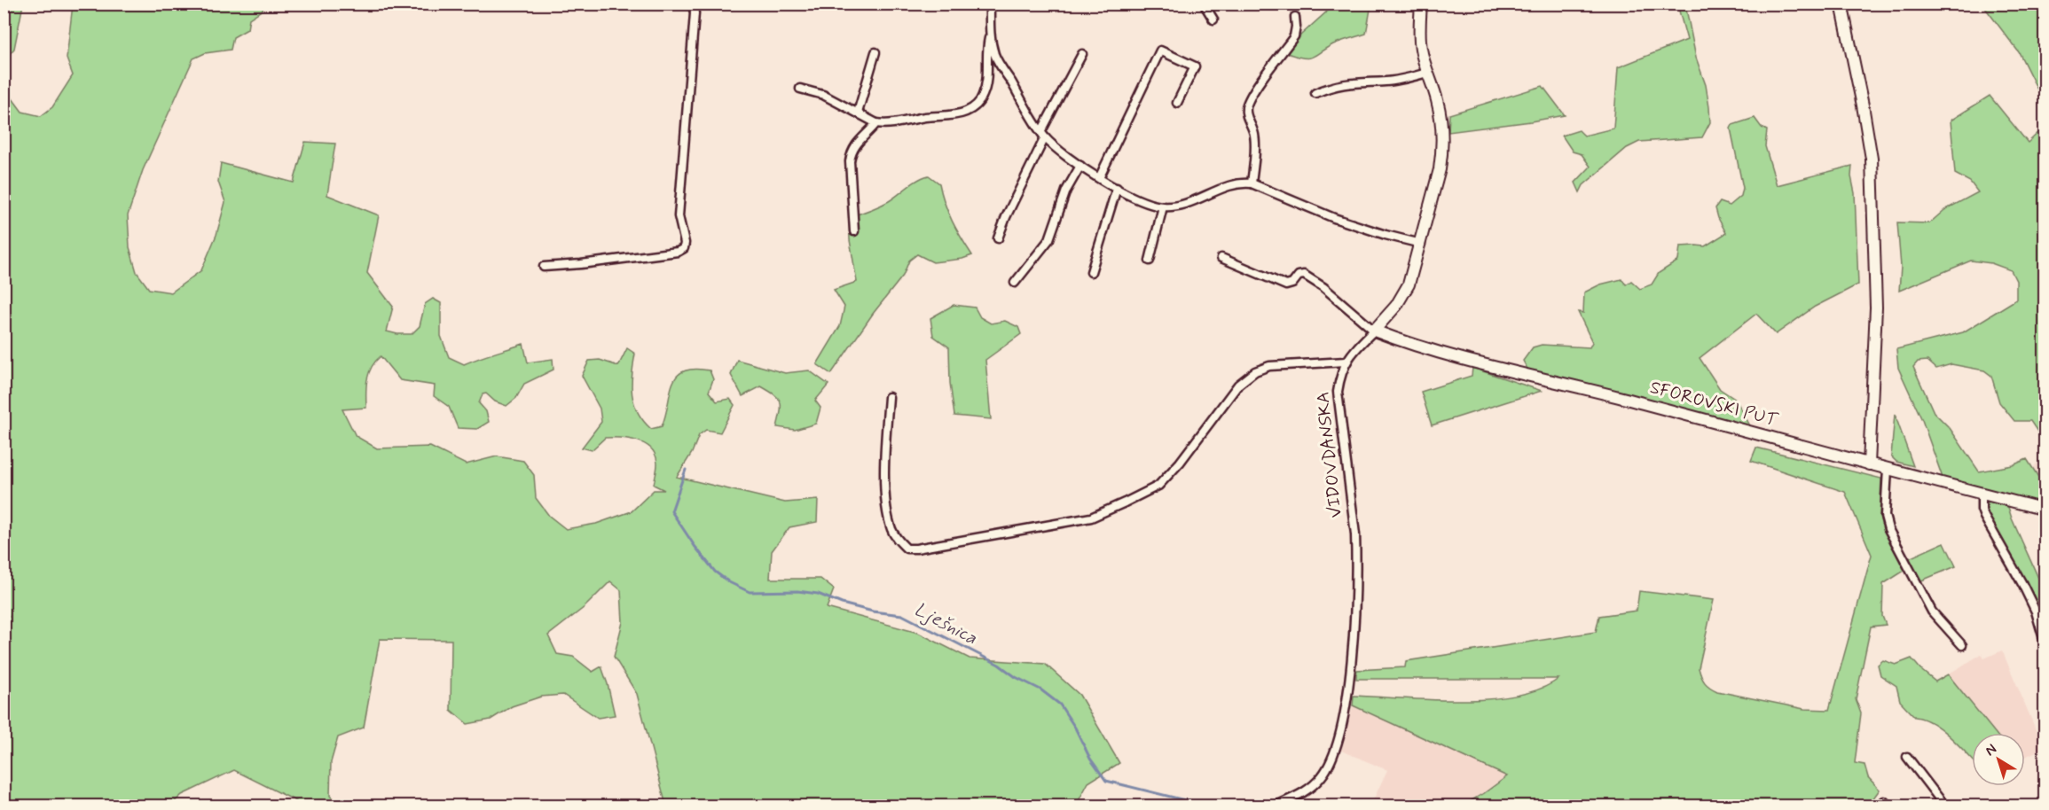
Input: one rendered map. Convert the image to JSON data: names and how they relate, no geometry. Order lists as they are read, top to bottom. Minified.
{"streets":{"street":["SFOROVSKI PUT","VIDOVDANSKA"]},"crossings":[["SFOROVSKI PUT","VIDOVDANSKA"]],"water":["Lješnica"],"north":"top left"}
